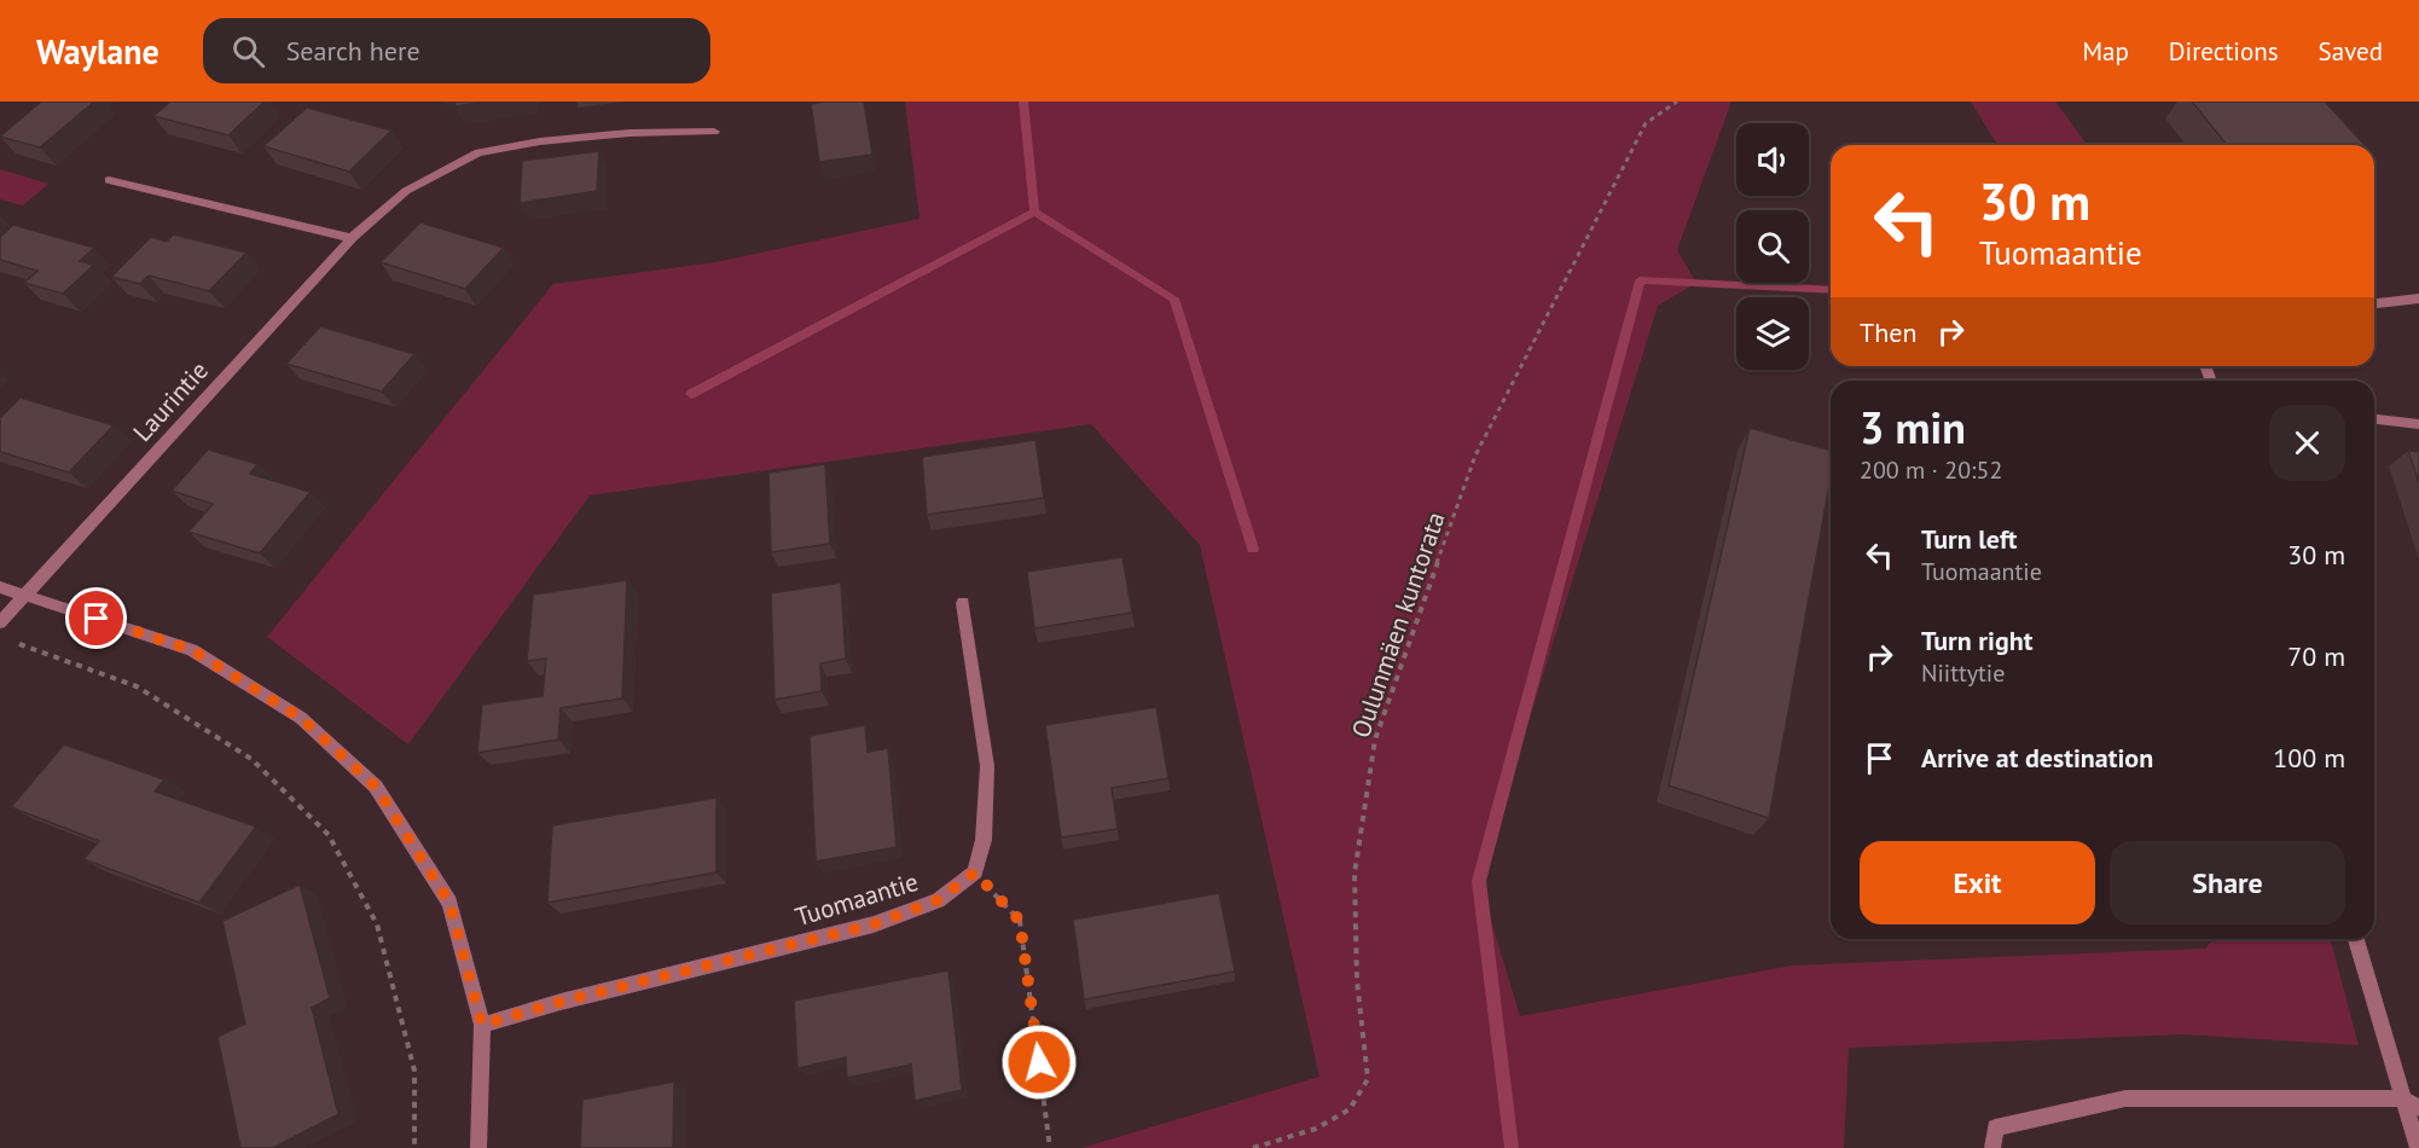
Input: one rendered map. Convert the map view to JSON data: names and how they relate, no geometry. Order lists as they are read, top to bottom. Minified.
{"streets":{"street":["Laurintie","Tuomaantie"],"path":["Oulunmäen kuntorata"]},"page":{"header":"Waylane","search":"Search here","nav":["Map","Directions","Saved"],"turn":["30 m","Tuomaantie"],"then":"Then","heading":["3 min","200 m · 20:52"],"list":[{"name":"Turn left","note":"Tuomaantie","value":"30 m"},{"name":"Turn right","note":"Niittytie","value":"70 m"},{"name":"Arrive at destination","value":"100 m"}],"buttons":["Exit","Share"]}}
